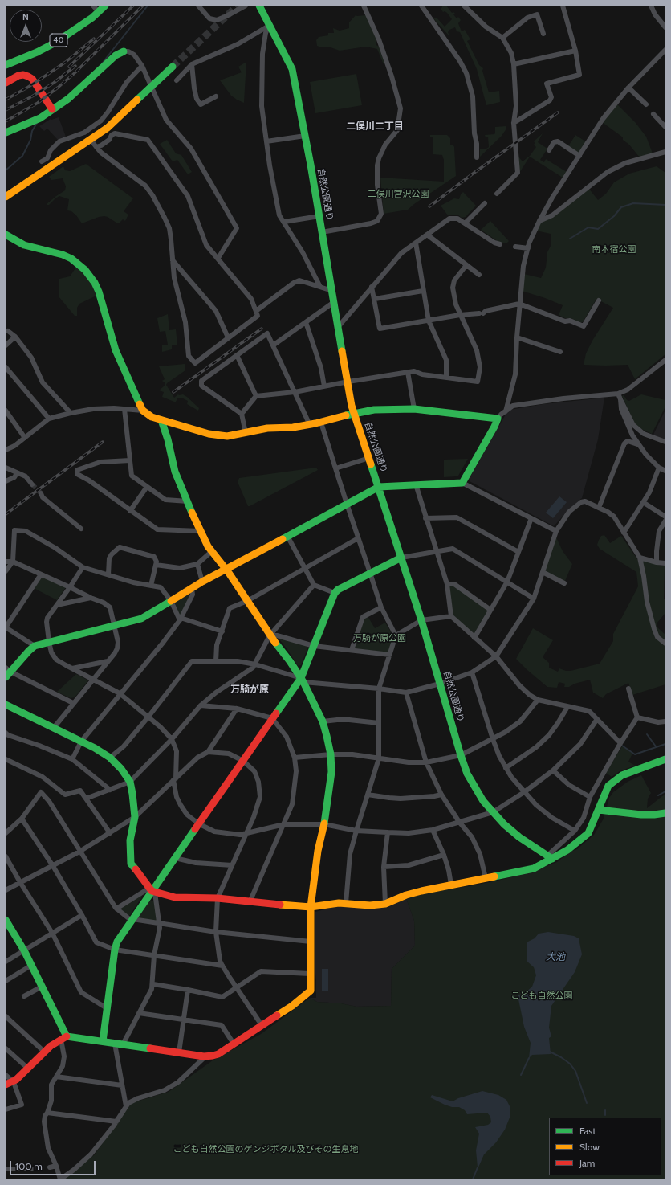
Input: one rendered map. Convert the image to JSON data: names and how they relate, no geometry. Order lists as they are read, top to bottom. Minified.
{"streets":{"street":["40","自然公園通り"]},"districts":["二俣川二丁目","万騎が原"],"water":["大池"],"parks":["二俣川宮沢公園","南本宿公園","万騎が原公園","こども自然公園","こども自然公園のゲンジボタル及びその生息地"],"legend":["Fast","Slow","Jam"],"scale_bar":"100 m","north":"top"}
